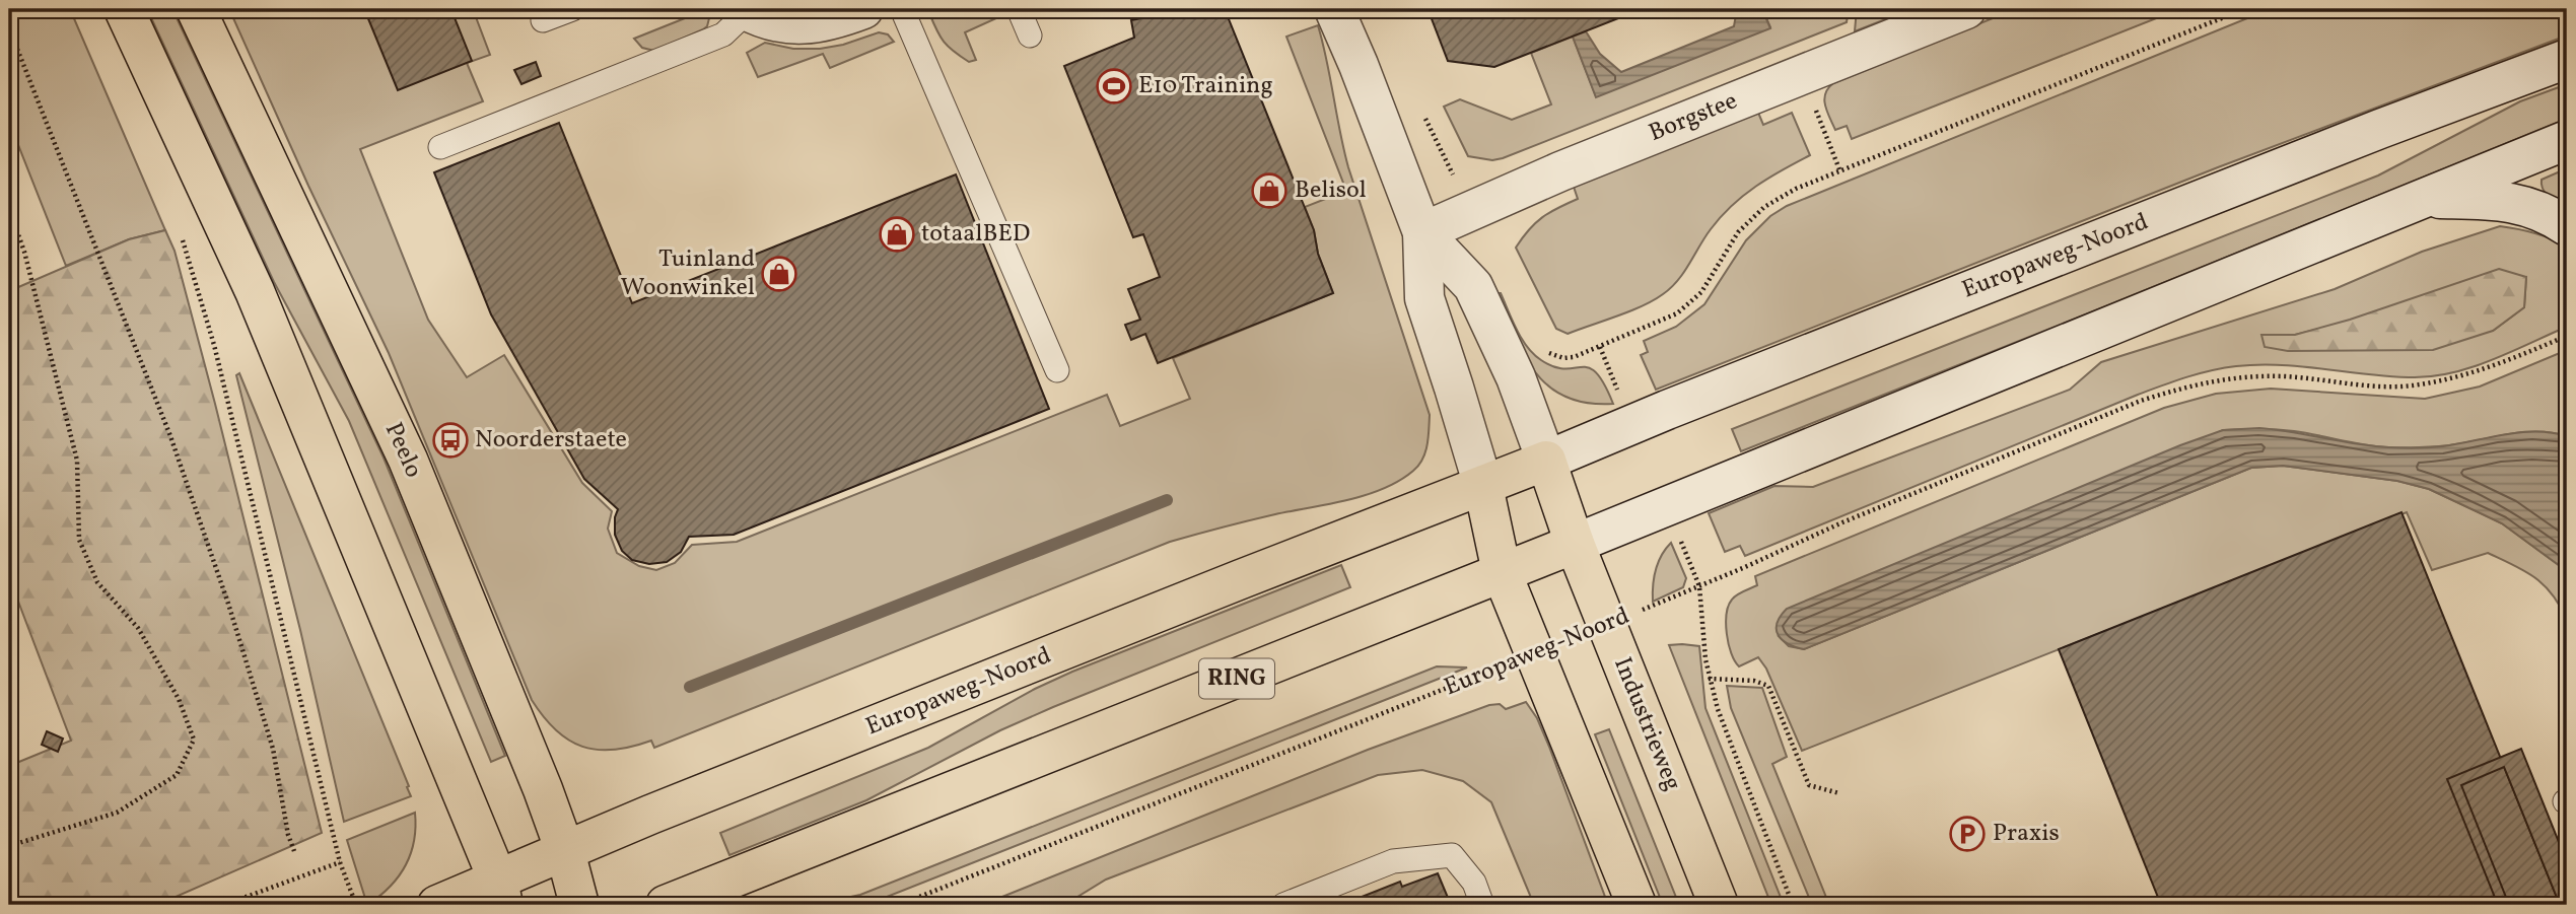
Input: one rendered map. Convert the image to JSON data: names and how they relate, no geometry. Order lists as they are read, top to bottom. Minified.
{"streets":{"main road":["Borgstee","Europaweg-Noord","Peelo","RING","Industrieweg"]},"crossings":[["Europaweg-Noord","Peelo"],["Europaweg-Noord","Industrieweg"]],"places":{"sports":["E10 Training"],"shop":["Belisol","totaalBED","Tuinland Woonwinkel"],"bus stop":["Noorderstaete"],"parking":["Praxis"]}}
